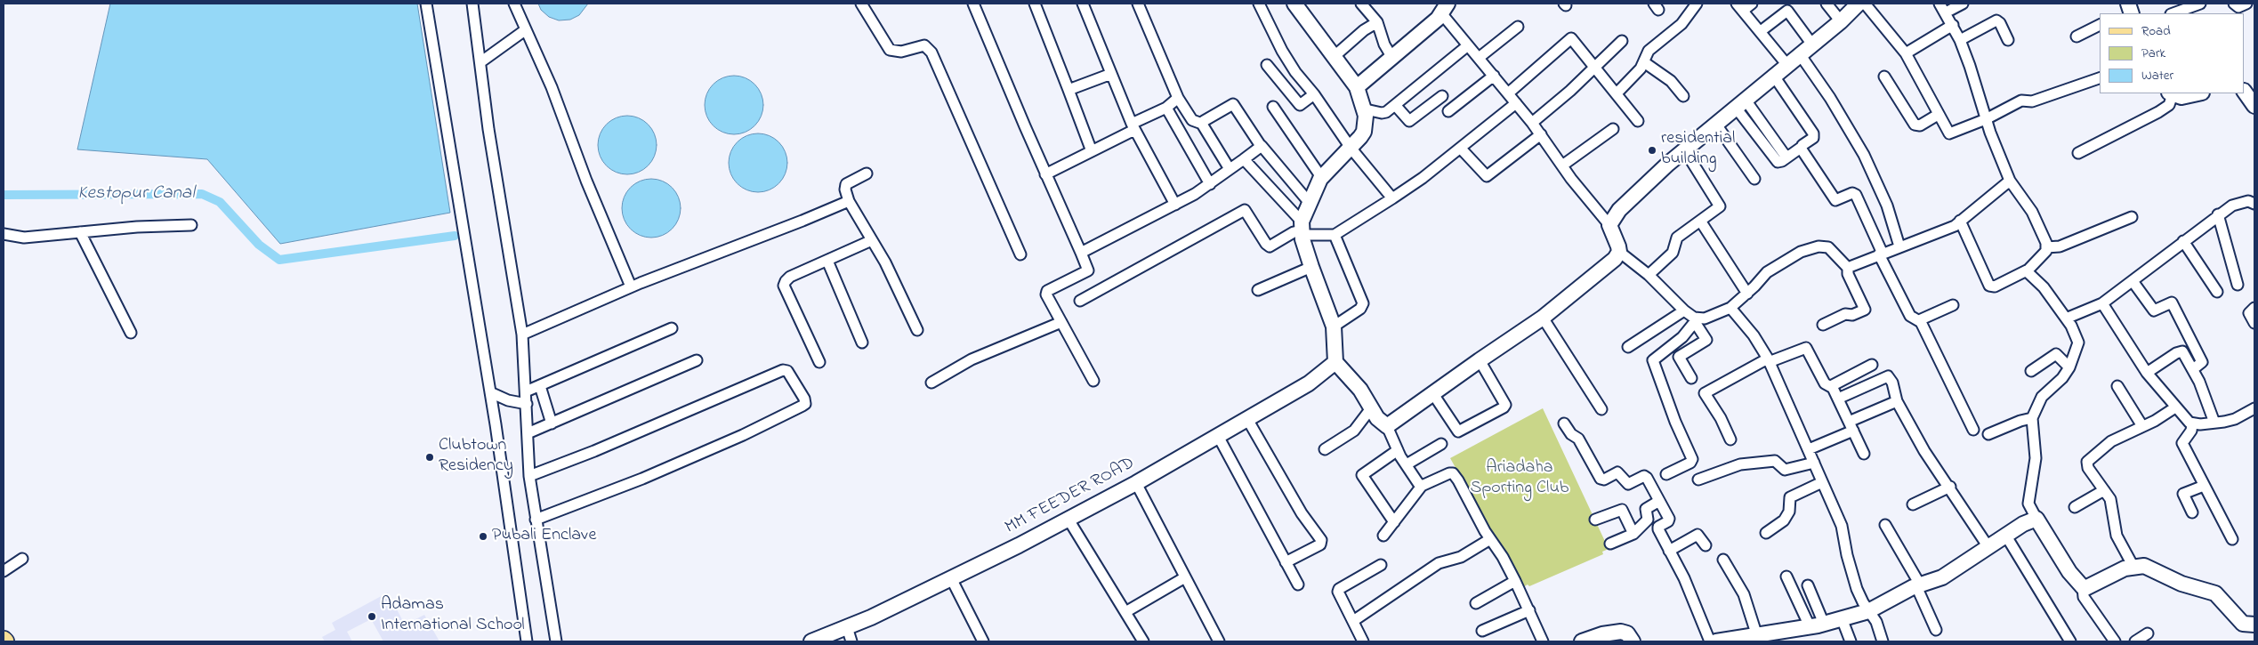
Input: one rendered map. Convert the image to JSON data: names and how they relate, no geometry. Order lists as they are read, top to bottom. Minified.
{"streets":{"street":["MM FEEDER ROAD"]},"water":["Kestopur Canal"],"parks":["Ariadaha Sporting Club"],"places":["residential building","Clubtown Residency","Pubali Enclave","Adamas International School"],"legend":["Road","Park","Water"]}
